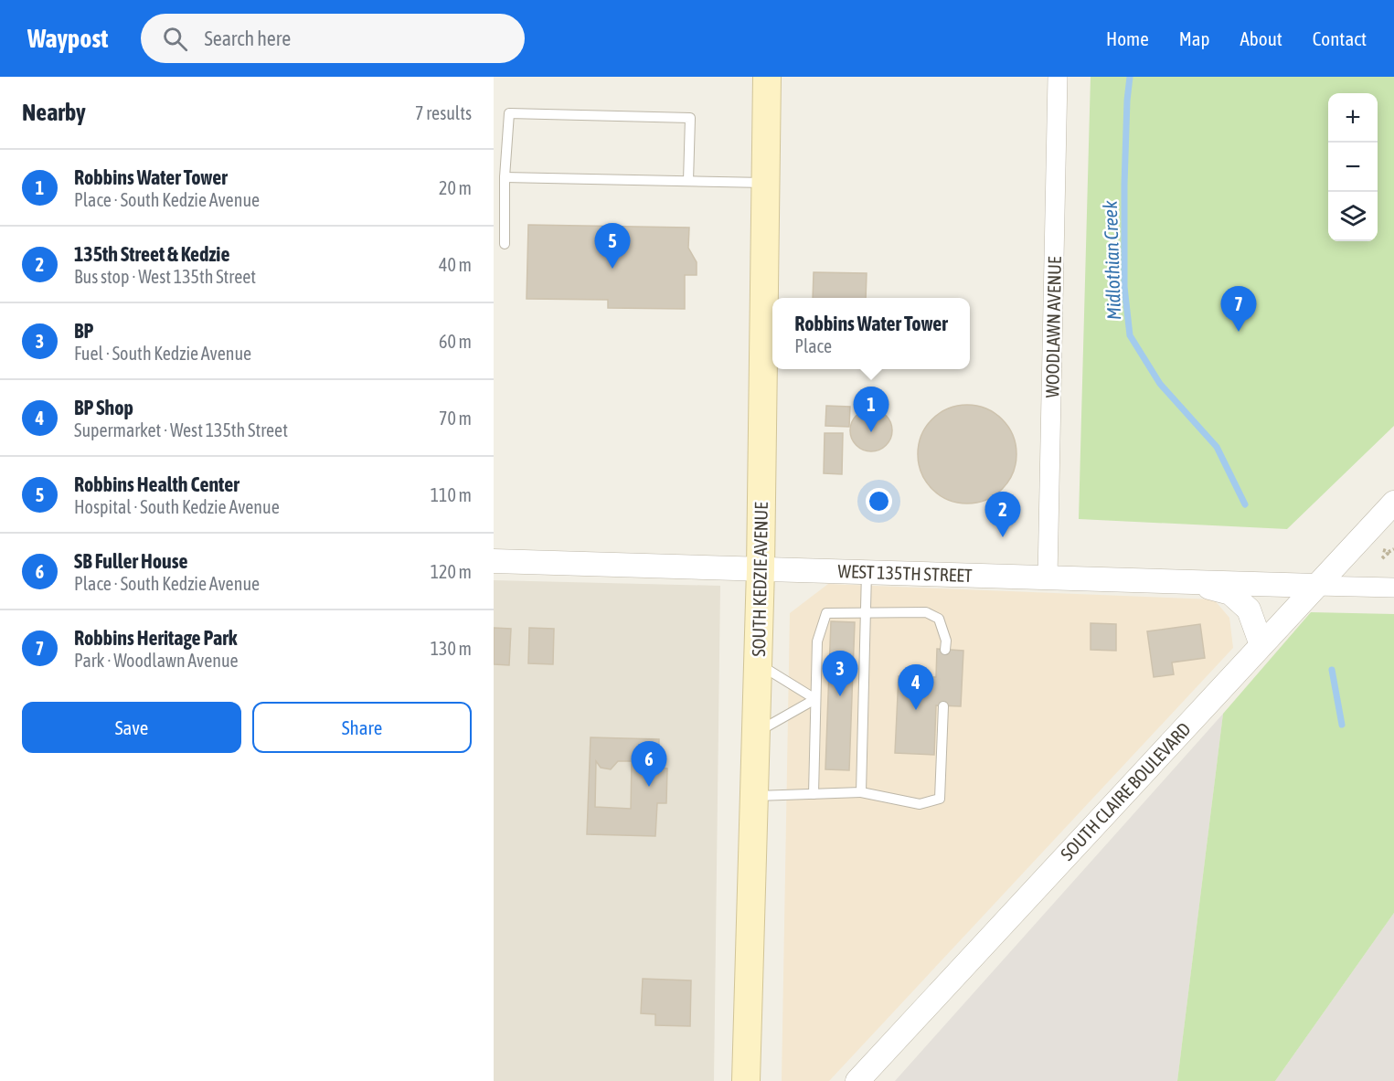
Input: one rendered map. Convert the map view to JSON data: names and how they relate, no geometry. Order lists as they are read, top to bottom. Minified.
{"streets":{"main road":["SOUTH KEDZIE AVENUE"],"street":["WOODLAWN AVENUE","WEST 135TH STREET","SOUTH CLAIRE BOULEVARD"]},"crossings":[["WOODLAWN AVENUE","WEST 135TH STREET"],["WEST 135TH STREET","SOUTH KEDZIE AVENUE"],["WEST 135TH STREET","SOUTH CLAIRE BOULEVARD"]],"water":["Midlothian Creek"],"page":{"header":"Waypost","search":"Search here","nav":["Home","Map","About","Contact"],"heading":["Nearby","7 results"],"map_buttons":["+","−"],"list":[{"mark":"1","name":"Robbins Water Tower","note":"Place · South Kedzie Avenue","value":"20 m"},{"mark":"2","name":"135th Street & Kedzie","note":"Bus stop · West 135th Street","value":"40 m"},{"mark":"3","name":"BP","note":"Fuel · South Kedzie Avenue","value":"60 m"},{"mark":"4","name":"BP Shop","note":"Supermarket · West 135th Street","value":"70 m"},{"mark":"5","name":"Robbins Health Center","note":"Hospital · South Kedzie Avenue","value":"110 m"},{"mark":"6","name":"SB Fuller House","note":"Place · South Kedzie Avenue","value":"120 m"},{"mark":"7","name":"Robbins Heritage Park","note":"Park · Woodlawn Avenue","value":"130 m"}],"pins":["5","7","1","2","3","4","6"],"popup":["Robbins Water Tower","Place"],"buttons":["Save","Share"]}}
